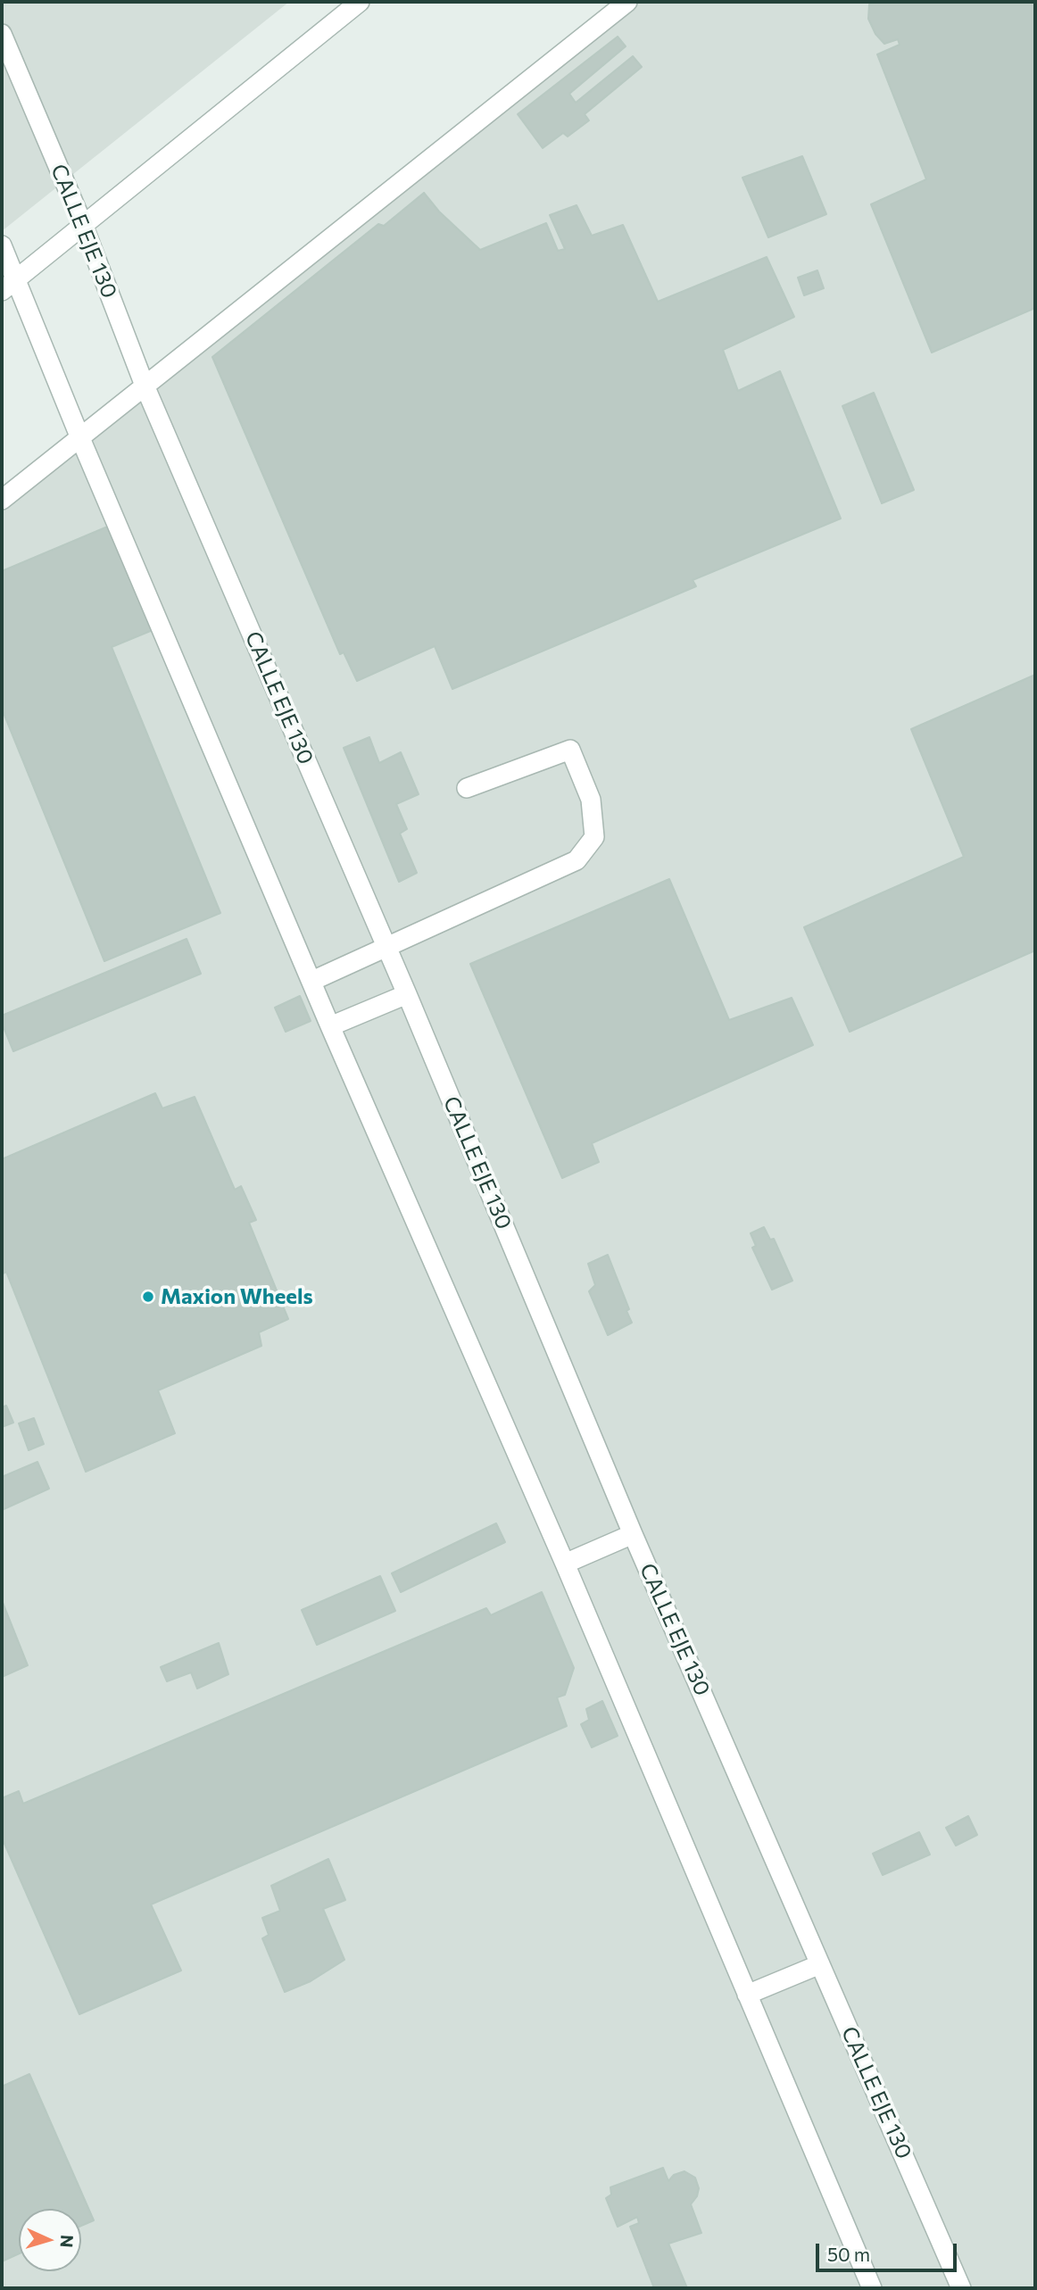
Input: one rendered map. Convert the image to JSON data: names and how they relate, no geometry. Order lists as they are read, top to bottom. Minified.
{"streets":{"street":["CALLE EJE 130"]},"places":["Maxion Wheels"],"scale_bar":"50 m","north":"right"}
